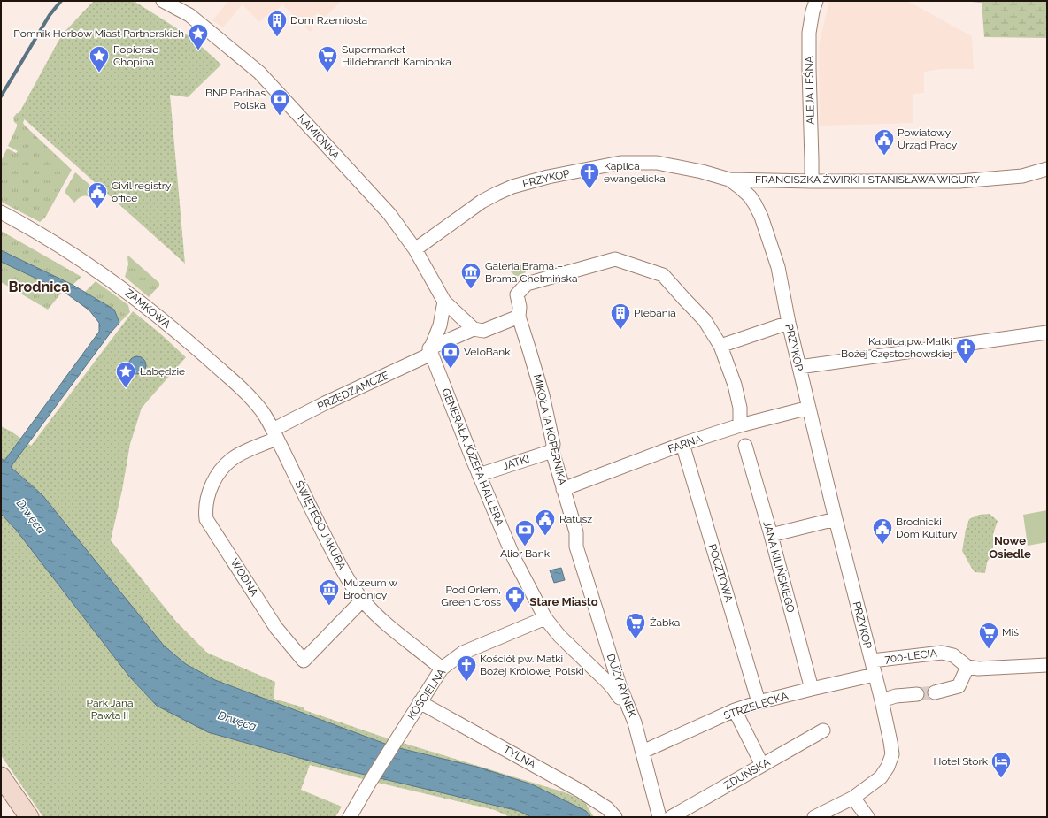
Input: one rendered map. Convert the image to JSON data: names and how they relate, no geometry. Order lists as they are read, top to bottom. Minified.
{"streets":{"street":["ALEJA LEŚNA","KAMIONKA","PRZYKOP","FRANCISZKA ŻWIRKI I STANISŁAWA WIGURY","ZAMKOWA","PRZEDZAMCZE","MIKOŁAJA KOPERNIKA","FARNA","GENERAŁA JÓZEFA HALLERA","JATKI","ŚWIĘTEGO JAKUBA","JANA KILIŃSKIEGO","POCZTOWA","WODNA","700-LECIA","DUŻY RYNEK","KOŚCIELNA","STRZELECKA","TYLNA","ZDUŃSKA"]},"crossings":[["ALEJA LEŚNA","FRANCISZKA ŻWIRKI I STANISŁAWA WIGURY"],["KAMIONKA","PRZYKOP"],["PRZYKOP","FRANCISZKA ŻWIRKI I STANISŁAWA WIGURY"],["PRZYKOP","FARNA"],["PRZYKOP","700-LECIA"],["PRZYKOP","STRZELECKA"],["ZAMKOWA","PRZEDZAMCZE"],["ZAMKOWA","ŚWIĘTEGO JAKUBA"],["ZAMKOWA","WODNA"],["PRZEDZAMCZE","GENERAŁA JÓZEFA HALLERA"],["PRZEDZAMCZE","ŚWIĘTEGO JAKUBA"],["PRZEDZAMCZE","WODNA"],["MIKOŁAJA KOPERNIKA","FARNA"],["MIKOŁAJA KOPERNIKA","JATKI"],["MIKOŁAJA KOPERNIKA","DUŻY RYNEK"],["FARNA","POCZTOWA"],["GENERAŁA JÓZEFA HALLERA","JATKI"],["GENERAŁA JÓZEFA HALLERA","DUŻY RYNEK"],["ŚWIĘTEGO JAKUBA","WODNA"],["ŚWIĘTEGO JAKUBA","KOŚCIELNA"],["JANA KILIŃSKIEGO","STRZELECKA"],["POCZTOWA","STRZELECKA"],["DUŻY RYNEK","KOŚCIELNA"],["KOŚCIELNA","TYLNA"]],"districts":["Brodnica","Nowe Osiedle","Stare Miasto"],"water":["Drwęca"],"parks":["Park Jana Pawła II"],"places":{"building":["Dom Rzemiosła","Plebania"],"place":["Pomnik Herbów Miast Partnerskich","Popiersie Chopina","Łabędzie"],"supermarket":["Supermarket Hildebrandt Kamionka","Żabka","Miś"],"bank":["BNP Paribas Polska","VeloBank","Alior Bank"],"public building":["Powiatowy Urząd Pracy","Civil registry office","Ratusz","Brodnicki Dom Kultury"],"church":["Kaplica ewangelicka","Kaplica pw. Matki Bożej Częstochowskiej","Kościół pw. Matki Bożej Królowej Polski"],"museum":["Galeria Brama – Brama Chełmińska","Muzeum w Brodnicy"],"pharmacy":["Pod Orłem, Green Cross"],"hotel":["Hotel Stork"]}}
